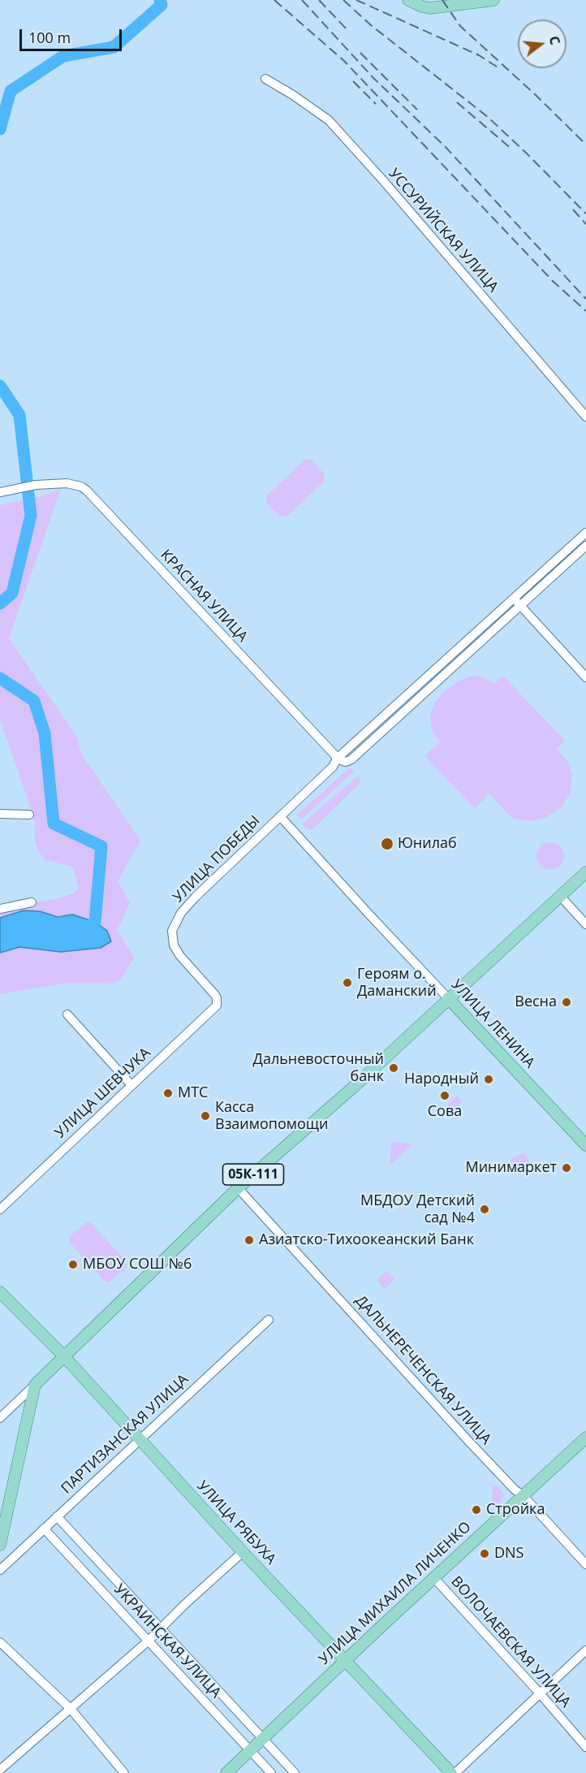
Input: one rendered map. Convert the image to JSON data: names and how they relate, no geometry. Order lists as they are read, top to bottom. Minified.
{"streets":{"main road":["УЛИЦА ЛЕНИНА","05К-111","УЛИЦА РЯБУХА","УЛИЦА МИХАИЛА ЛИЧЕНКО"],"street":["УССУРИЙСКАЯ УЛИЦА","КРАСНАЯ УЛИЦА","УЛИЦА ПОБЕДЫ","УЛИЦА ШЕВЧУКА","ДАЛЬНЕРЕЧЕНСКАЯ УЛИЦА","ПАРТИЗАНСКАЯ УЛИЦА","УКРАИНСКАЯ УЛИЦА","ВОЛОЧАЕВСКАЯ УЛИЦА"]},"crossings":[["КРАСНАЯ УЛИЦА","УЛИЦА ПОБЕДЫ"],["УЛИЦА ПОБЕДЫ","УЛИЦА ЛЕНИНА"],["УЛИЦА ПОБЕДЫ","УЛИЦА ШЕВЧУКА"],["УЛИЦА ЛЕНИНА","05К-111"],["05К-111","УЛИЦА РЯБУХА"],["ДАЛЬНЕРЕЧЕНСКАЯ УЛИЦА","УЛИЦА МИХАИЛА ЛИЧЕНКО"],["ПАРТИЗАНСКАЯ УЛИЦА","УЛИЦА РЯБУХА"],["ПАРТИЗАНСКАЯ УЛИЦА","УКРАИНСКАЯ УЛИЦА"],["УЛИЦА РЯБУХА","УЛИЦА МИХАИЛА ЛИЧЕНКО"],["УЛИЦА МИХАИЛА ЛИЧЕНКО","УКРАИНСКАЯ УЛИЦА"],["УЛИЦА МИХАИЛА ЛИЧЕНКО","ВОЛОЧАЕВСКАЯ УЛИЦА"]],"places":["Юнилаб","Героям о. Даманский","Весна","Дальневосточный банк","Народный","МТС","Сова","Касса Взаимопомощи","Минимаркет","МБДОУ Детский сад №4","Азиатско-Тихоокеанский Банк","МБОУ СОШ №6","Стройка","DNS"],"scale_bar":"100 m","north":"right"}
